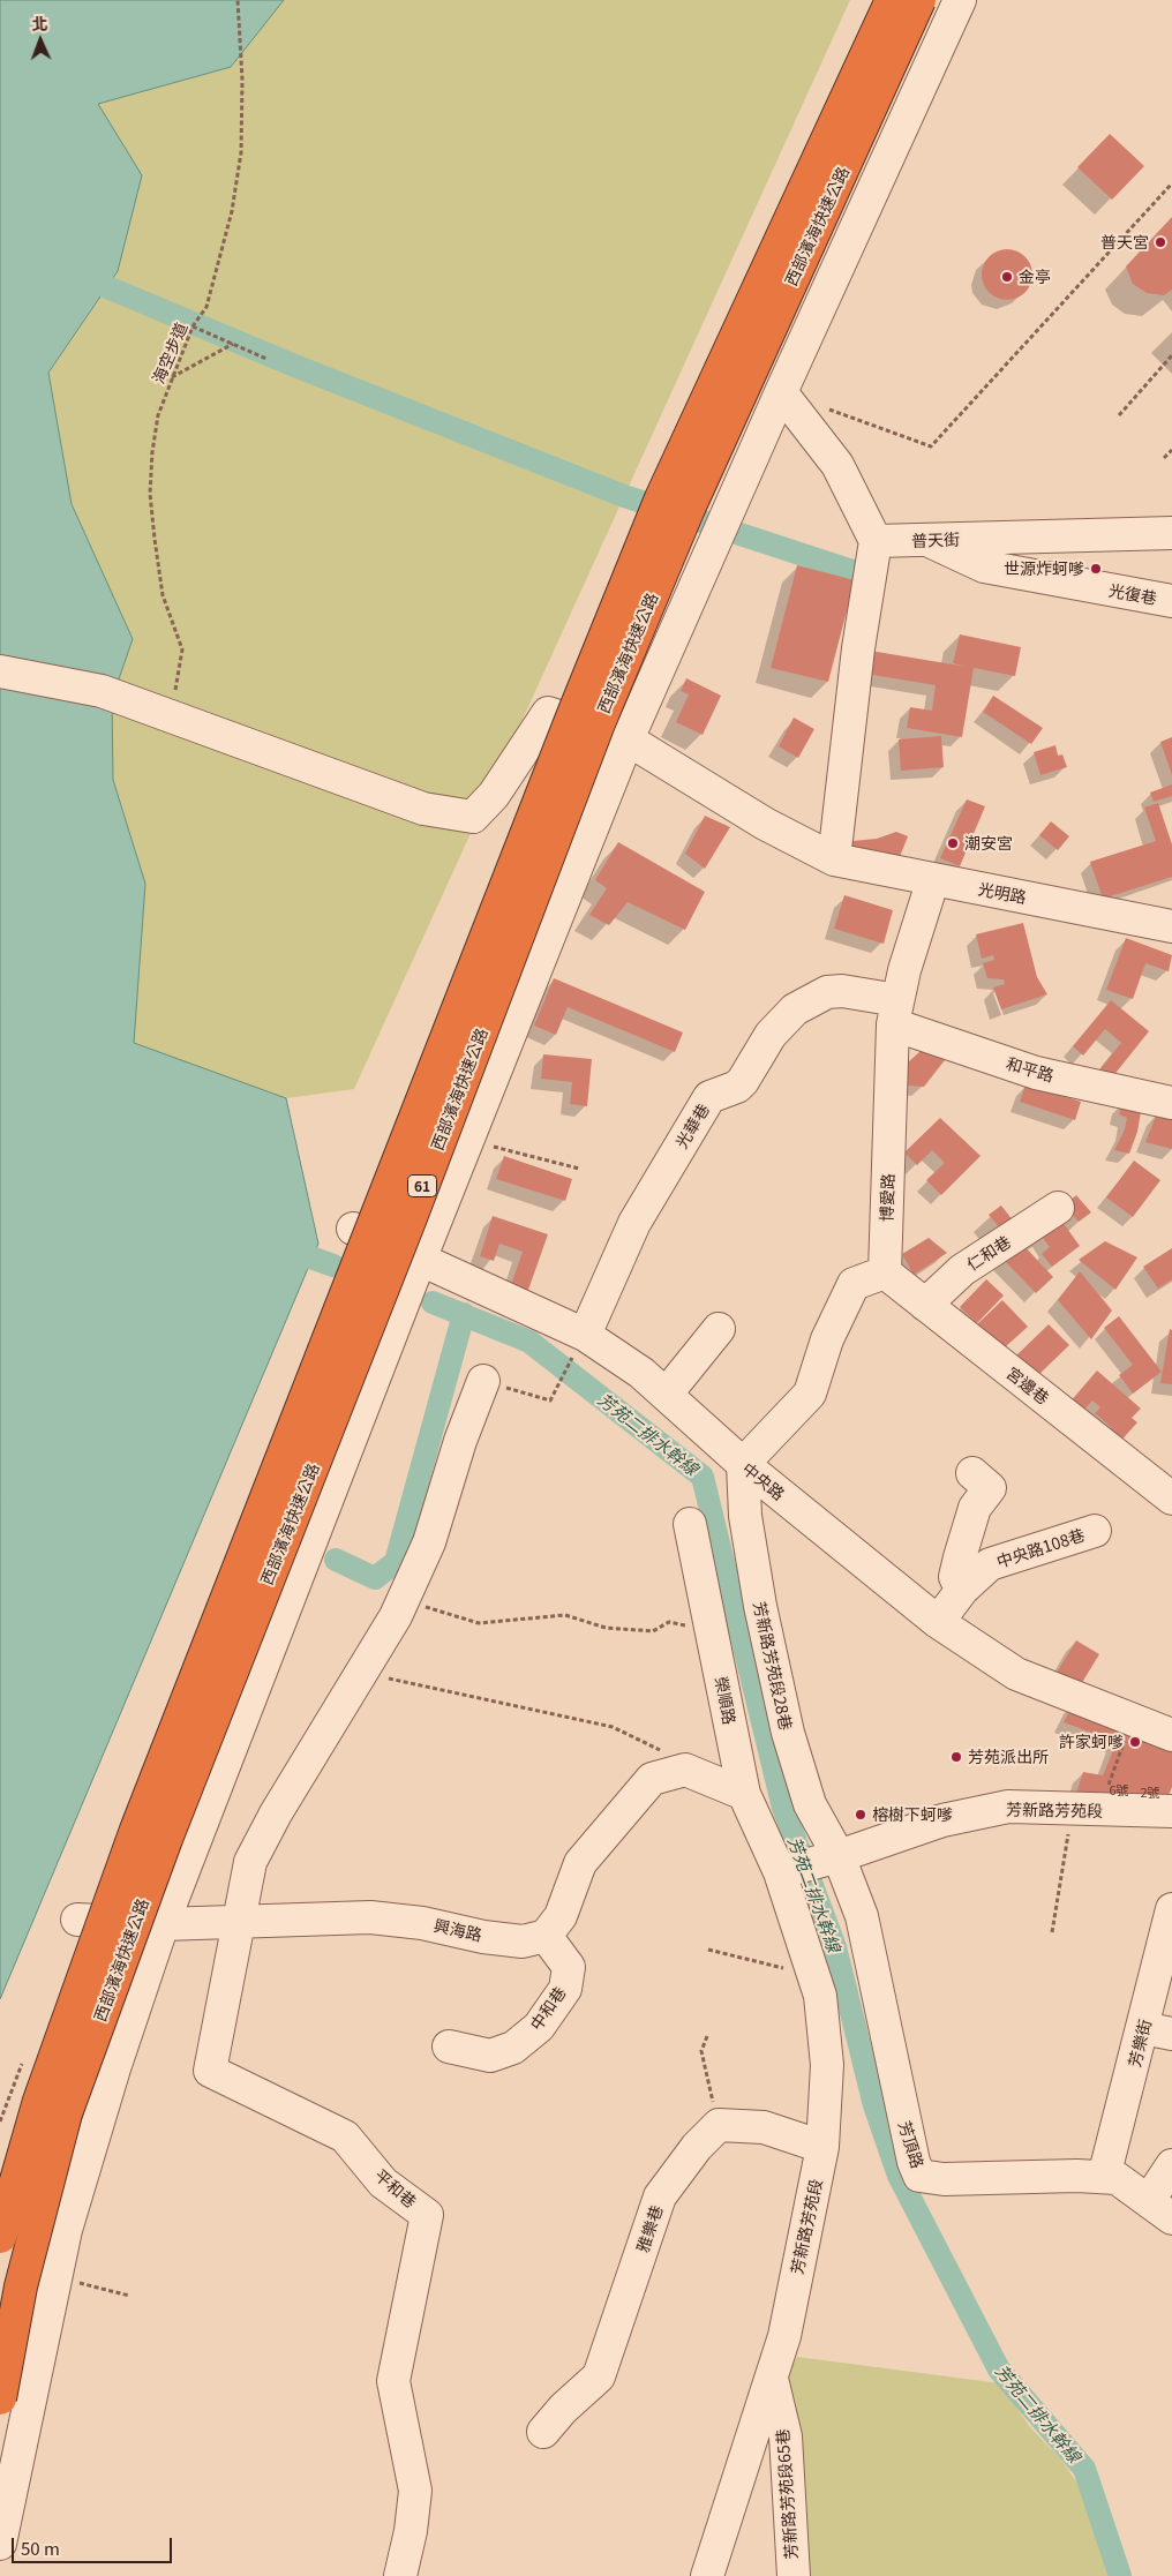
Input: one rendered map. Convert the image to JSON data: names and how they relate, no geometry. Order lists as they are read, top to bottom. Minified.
{"streets":{"highway":["西部濱海快速公路","61"],"street":["普天街","光復巷","光明路","和平路","光華巷","博愛路","仁和巷","宮邊巷","中央路","中央路108巷","芳新路芳苑段28巷","榮順路","芳新路芳苑段","興海路","中和巷","芳樂街","芳頂路","平和巷","雅樂巷","芳新路芳苑段65巷"],"path":["海空步道"]},"crossings":[["海空步道","光明路"],["普天街","光復巷"],["光明路","博愛路"],["和平路","光華巷"],["和平路","博愛路"],["光華巷","博愛路"],["光華巷","中央路"],["博愛路","宮邊巷"],["仁和巷","宮邊巷"],["中央路","中央路108巷"],["中央路","芳新路芳苑段28巷"],["芳新路芳苑段28巷","芳新路芳苑段"],["芳新路芳苑段28巷","芳頂路"],["榮順路","芳新路芳苑段"],["芳新路芳苑段","芳頂路"],["芳新路芳苑段","芳新路芳苑段65巷"],["興海路","中和巷"],["興海路","平和巷"],["芳樂街","芳頂路"]],"water":["芳苑二排水幹線"],"places":["普天宮","金亭","世源炸蚵嗲","潮安宮","許家蚵嗲","芳苑派出所","榕樹下蚵嗲"],"house_numbers":["6號","2號"],"scale_bar":"50 m","north":"top"}
